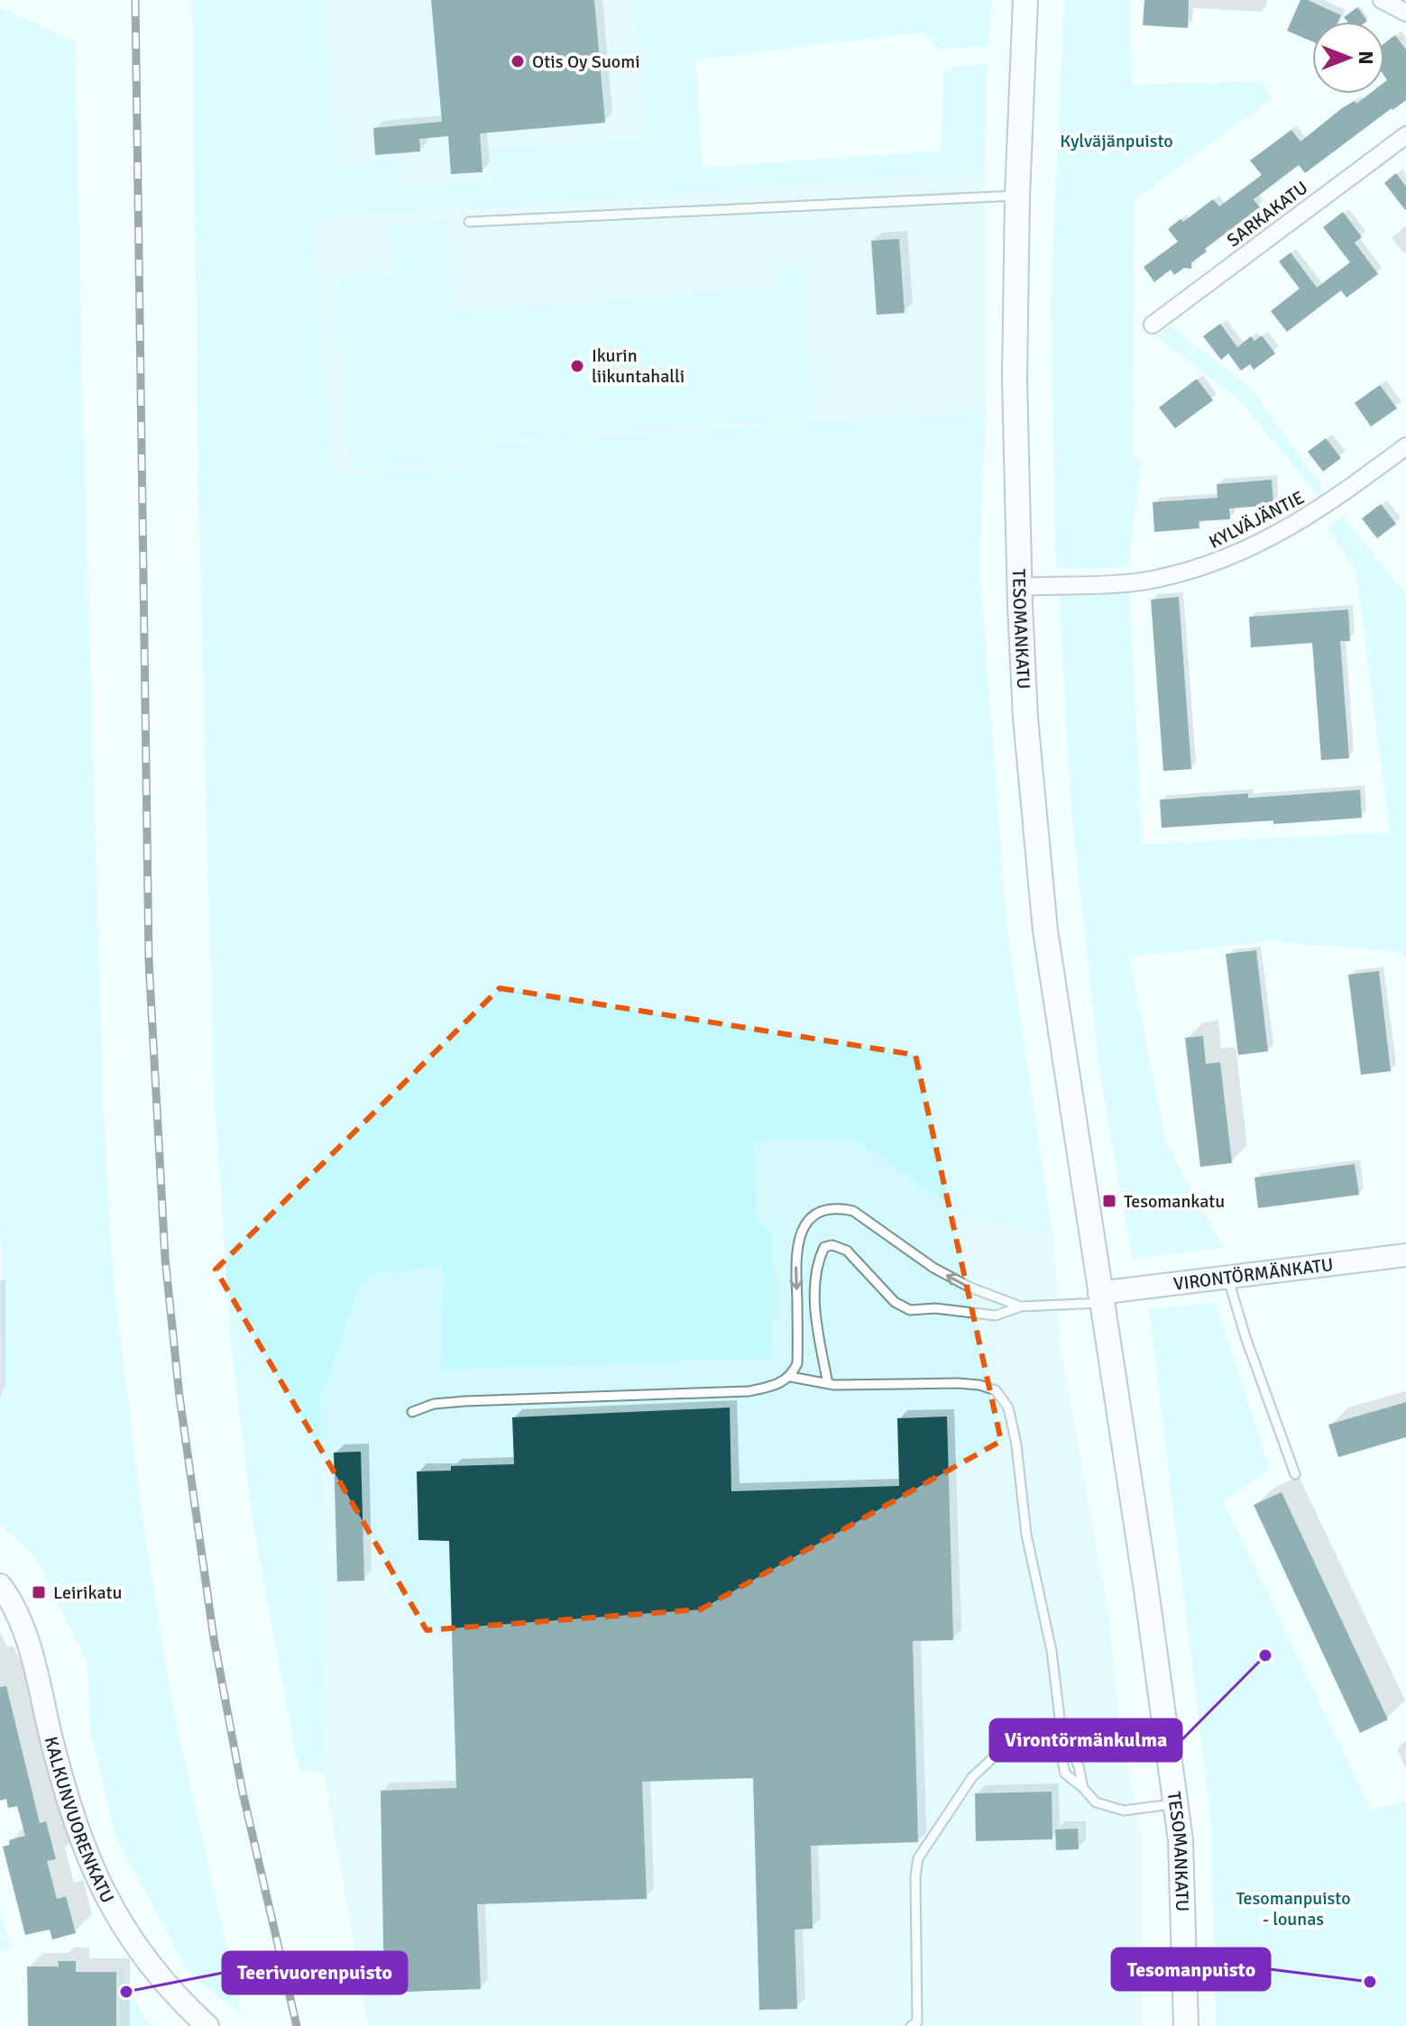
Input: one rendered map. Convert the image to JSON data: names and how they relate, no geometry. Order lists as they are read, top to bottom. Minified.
{"streets":{"main road":["TESOMANKATU"],"street":["SARKAKATU","KYLVÄJÄNTIE","VIRONTÖRMÄNKATU","KALKUNVUORENKATU"]},"crossings":[["KYLVÄJÄNTIE","TESOMANKATU"],["TESOMANKATU","VIRONTÖRMÄNKATU"]],"parks":["Kylväjänpuisto","Tesomanpuisto - lounas"],"places":{"other":["Otis Oy Suomi","Ikurin liikuntahalli","Virontörmänkulma","Tesomanpuisto","Teerivuorenpuisto"],"transit":["Tesomankatu","Leirikatu"]},"north":"right"}
